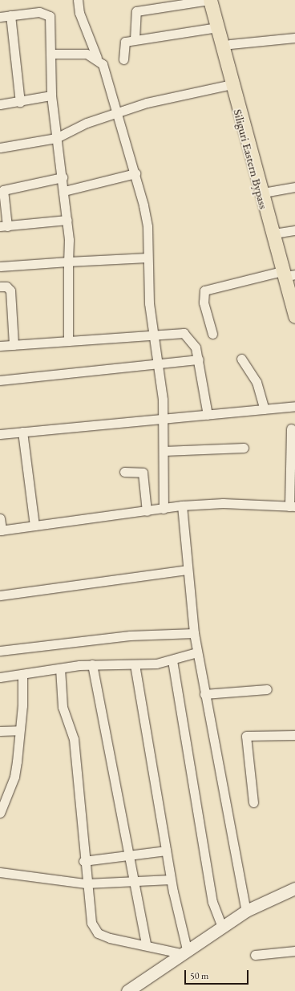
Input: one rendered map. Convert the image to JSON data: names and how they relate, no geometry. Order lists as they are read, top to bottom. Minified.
{"streets":{"main road":["Siliguri Eastern Bypass"]},"scale_bar":"50 m"}
